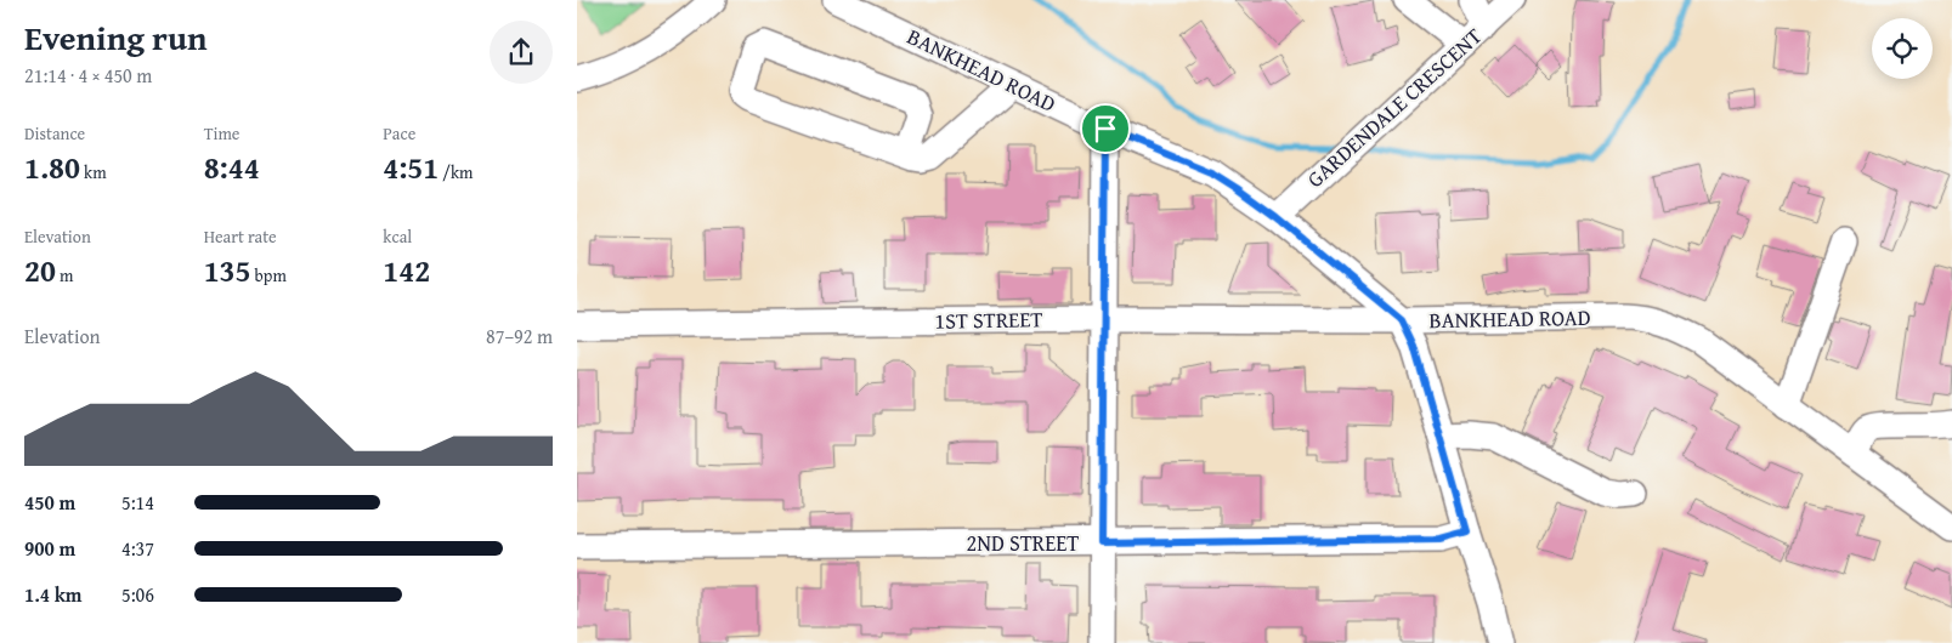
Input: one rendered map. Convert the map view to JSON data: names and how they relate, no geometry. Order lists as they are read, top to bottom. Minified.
{"streets":{"street":["BANKHEAD ROAD","GARDENDALE CRESCENT","1ST STREET","2ND STREET"]},"crossings":[["BANKHEAD ROAD","GARDENDALE CRESCENT"],["BANKHEAD ROAD","1ST STREET"]],"page":{"heading":["Evening run","21:14 · 4 × 450 m"],"stats":[["Distance","1.80 km"],["Time","8:44"],["Pace","4:51 /km"],["Elevation","20 m"],["Heart rate","135 bpm"],["kcal","142"]],"chart":["Elevation","87–92 m"],"list":[{"name":"450 m","note":"5:14"},{"name":"900 m","note":"4:37"},{"name":"1.4 km","note":"5:06"}]}}
